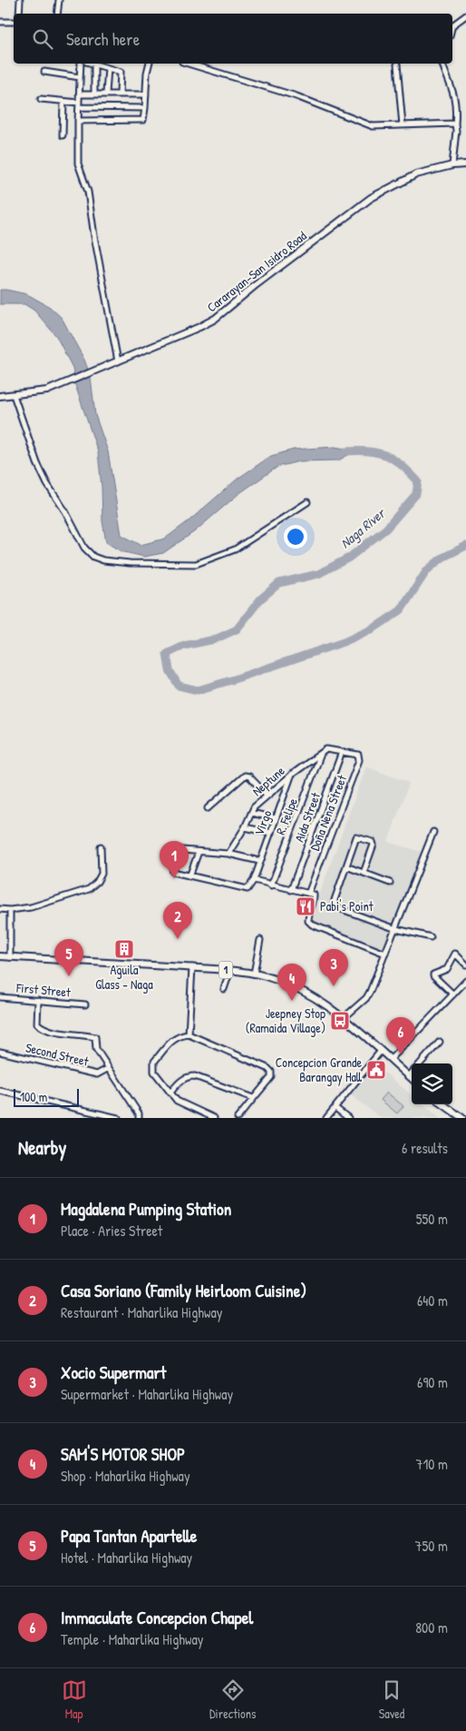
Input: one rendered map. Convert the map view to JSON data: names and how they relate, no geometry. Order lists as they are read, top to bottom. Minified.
{"streets":{"main road":["Cararayan-San Isidro Road","1"],"street":["Neptune","Doña Nena Street","R. Felipe","Aida Street","Virgo","First Street","Second Street"]},"crossings":[["Neptune","Doña Nena Street"],["Neptune","R. Felipe"],["Neptune","Aida Street"],["Neptune","Virgo"],["Doña Nena Street","Aida Street"]],"water":["Naga River"],"places":{"restaurant":["Pabi's Point"],"building":["Aguila Glass - Naga"],"bus stop":["Jeepney Stop (Ramaida Village)"],"public building":["Concepcion Grande Barangay Hall"]},"scale_bar":"100 m","page":{"search":"Search here","pins":["1","2","5","3","4","6"],"scale":"100 m","heading":["Nearby","6 results"],"list":[{"mark":"1","name":"Magdalena Pumping Station","note":"Place · Aries Street","value":"550 m"},{"mark":"2","name":"Casa Soriano (Family Heirloom Cuisine)","note":"Restaurant · Maharlika Highway","value":"640 m"},{"mark":"3","name":"Xocio Supermart","note":"Supermarket · Maharlika Highway","value":"690 m"},{"mark":"4","name":"SAM'S MOTOR SHOP","note":"Shop · Maharlika Highway","value":"710 m"},{"mark":"5","name":"Papa Tantan Apartelle","note":"Hotel · Maharlika Highway","value":"750 m"},{"mark":"6","name":"Immaculate Concepcion Chapel","note":"Temple · Maharlika Highway","value":"800 m"}],"nav":["Map","Directions","Saved"]}}
